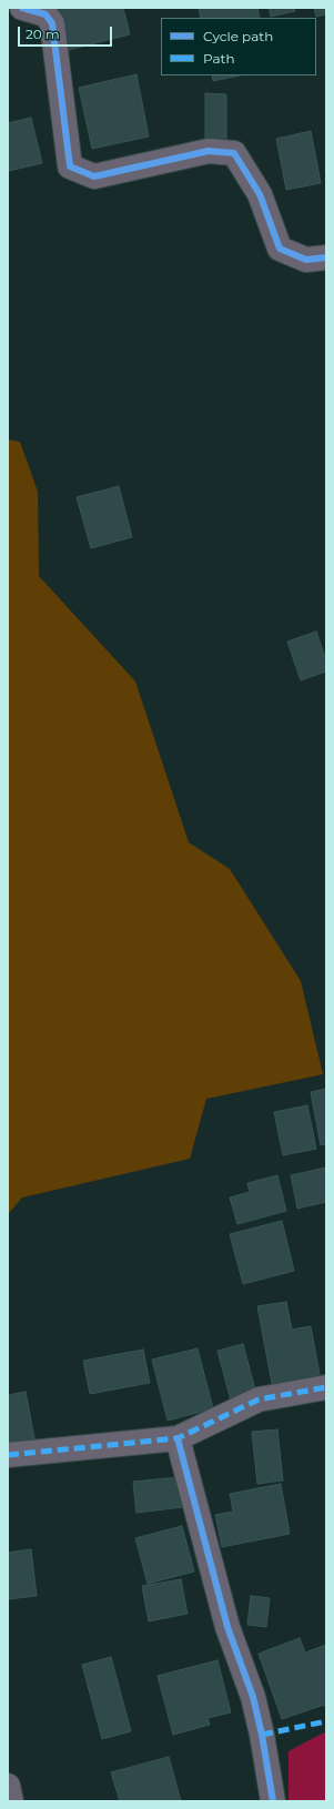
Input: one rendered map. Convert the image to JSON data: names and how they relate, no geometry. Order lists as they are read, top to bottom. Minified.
{"legend":["Cycle path","Path"],"scale_bar":"20 m"}
